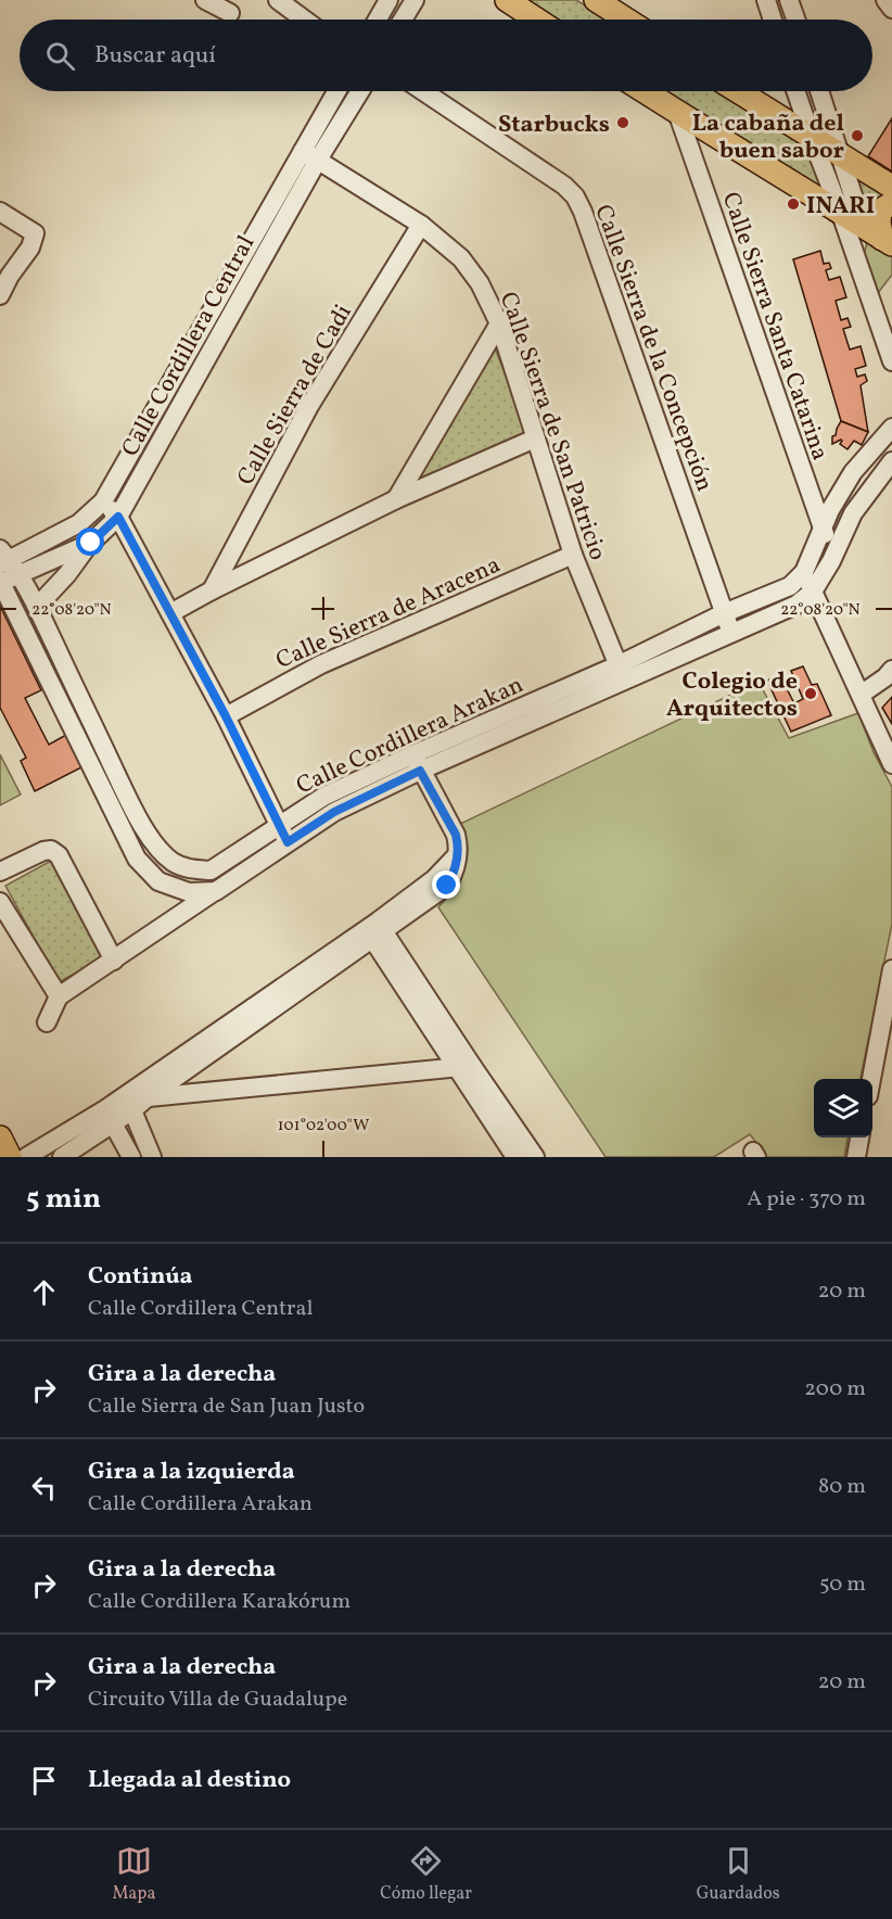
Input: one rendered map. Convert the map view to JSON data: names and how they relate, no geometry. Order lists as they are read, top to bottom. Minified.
{"streets":{"street":["Calle Sierra Santa Catarina","Calle Cordillera Central","Calle Sierra de la Concepción","Calle Sierra de Cadi","Calle Sierra de San Patricio","Calle Sierra de Aracena","Calle Cordillera Arakan"]},"crossings":[["Calle Sierra Santa Catarina","Calle Cordillera Arakan"],["Calle Cordillera Central","Calle Sierra de San Patricio"],["Calle Sierra de la Concepción","Calle Cordillera Arakan"],["Calle Sierra de Cadi","Calle Sierra de San Patricio"],["Calle Sierra de San Patricio","Calle Sierra de Aracena"],["Calle Sierra de San Patricio","Calle Cordillera Arakan"]],"places":["Starbucks","La cabaña del buen sabor","INARI","Colegio de Arquitectos"],"page":{"search":"Buscar aquí","heading":["5 min","A pie · 370 m"],"list":[["Continúa","Calle Cordillera Central","20 m"],["Gira a la derecha","Calle Sierra de San Juan Justo","200 m"],["Gira a la izquierda","Calle Cordillera Arakan","80 m"],["Gira a la derecha","Calle Cordillera Karakórum","50 m"],["Gira a la derecha","Circuito Villa de Guadalupe","20 m"],"Llegada al destino"],"nav":["Mapa","Cómo llegar","Guardados"]},"coordinates":["22°08'20\"N","101°02'00\"W"]}
